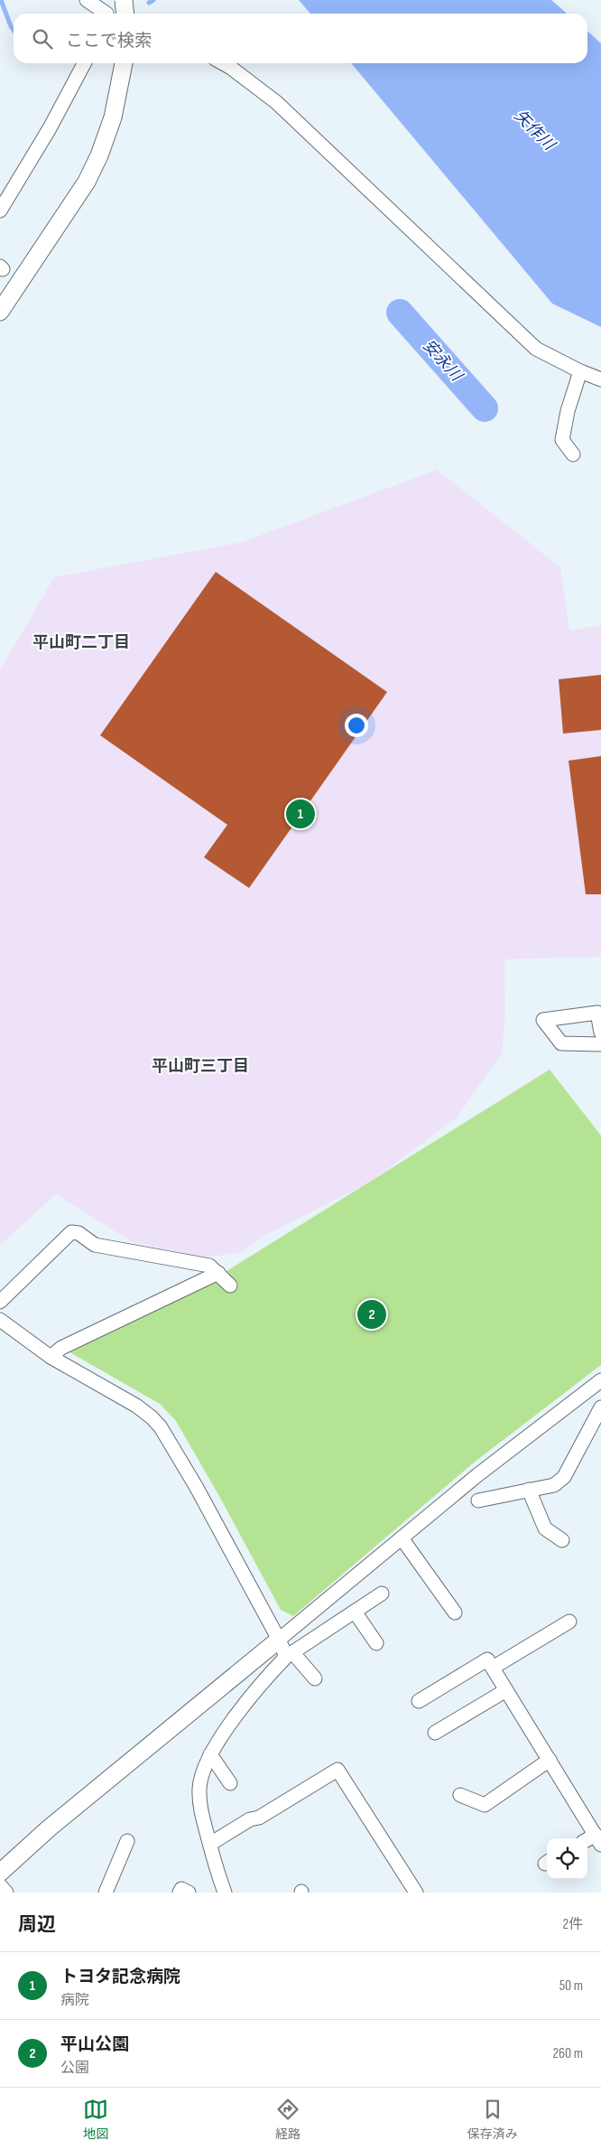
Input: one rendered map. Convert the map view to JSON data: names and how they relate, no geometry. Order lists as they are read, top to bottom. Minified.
{"districts":["平山町二丁目","平山町三丁目"],"water":["矢作川","安永川"],"page":{"search":"ここで検索","pins":["1","2"],"heading":["周辺","2件"],"list":[{"mark":"1","name":"トヨタ記念病院","note":"病院","value":"50 m"},{"mark":"2","name":"平山公園","note":"公園","value":"260 m"}],"nav":["地図","経路","保存済み"]}}
